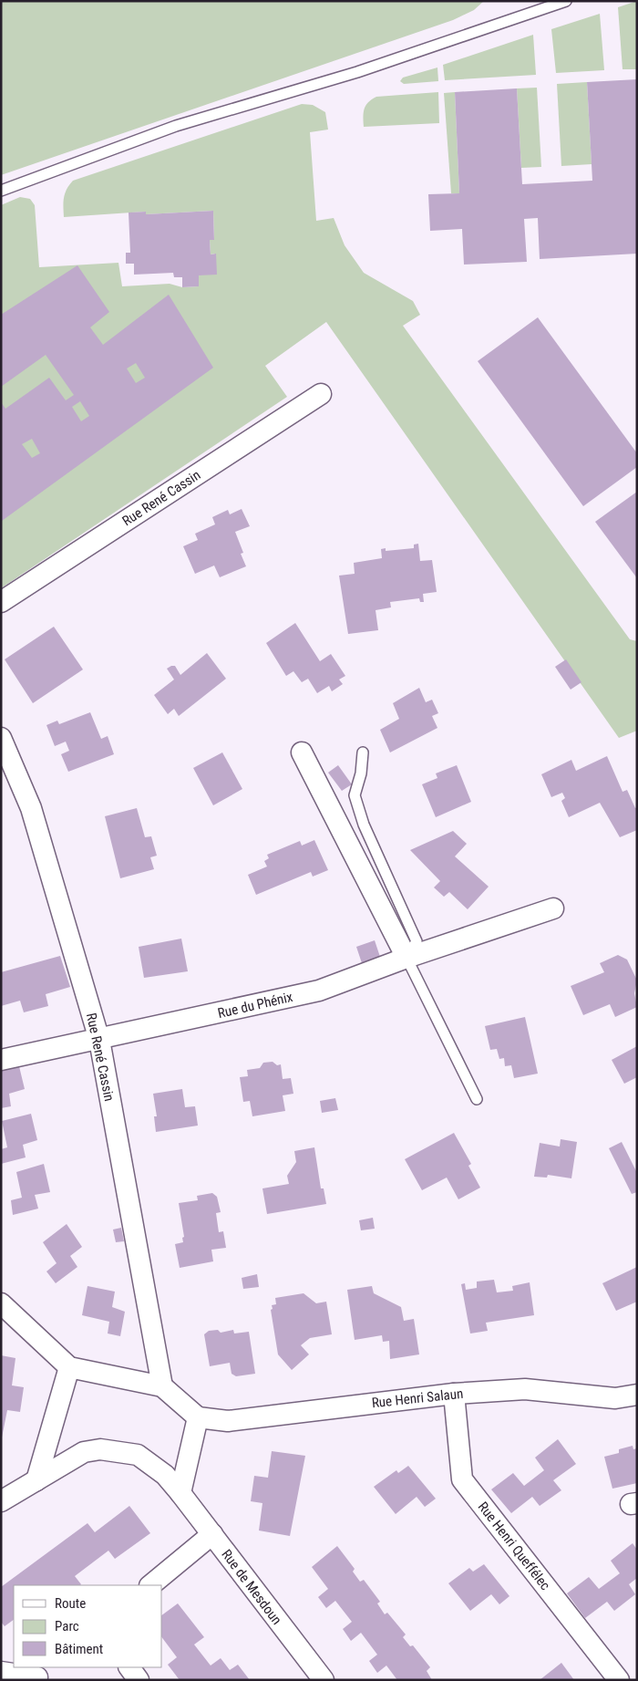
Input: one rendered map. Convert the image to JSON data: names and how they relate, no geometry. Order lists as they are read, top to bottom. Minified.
{"streets":{"street":["Rue René Cassin","Rue du Phénix","Rue Henri Salaun","Rue Henri Queffélec","Rue de Mesdoun"]},"crossings":[["Rue René Cassin","Rue du Phénix"],["Rue Henri Salaun","Rue Henri Queffélec"]],"legend":["Route","Parc","Bâtiment"]}
